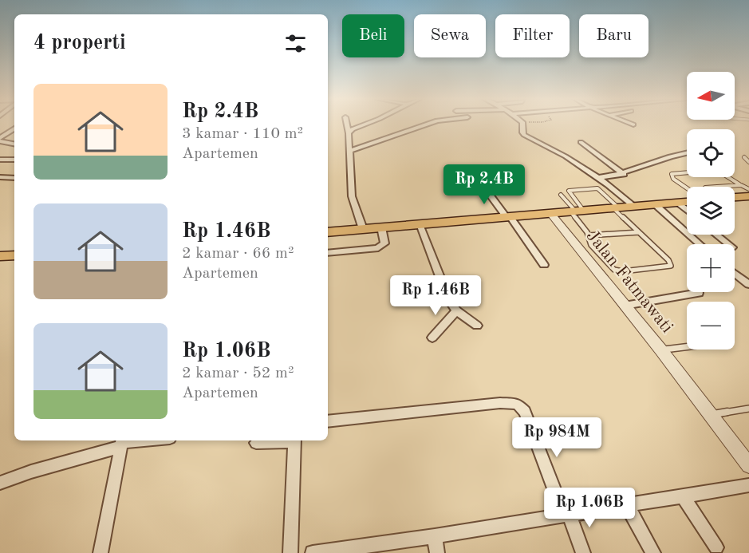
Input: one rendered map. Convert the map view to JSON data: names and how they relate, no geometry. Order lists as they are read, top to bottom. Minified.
{"streets":{"street":["Jalan Fatmawati"]},"north":"left","page":{"chip":["Beli","Sewa","Filter","Baru"],"heading":"4 properti","map_buttons":["+","−"],"list":[{"name":"Rp 2.4B","note":"3 kamar · 110 m² · Apartemen"},{"name":"Rp 1.46B","note":"2 kamar · 66 m² · Apartemen"},{"name":"Rp 1.06B","note":"2 kamar · 52 m² · Apartemen"}],"price":["Rp 2.4B","Rp 1.46B","Rp 984M","Rp 1.06B"]}}
